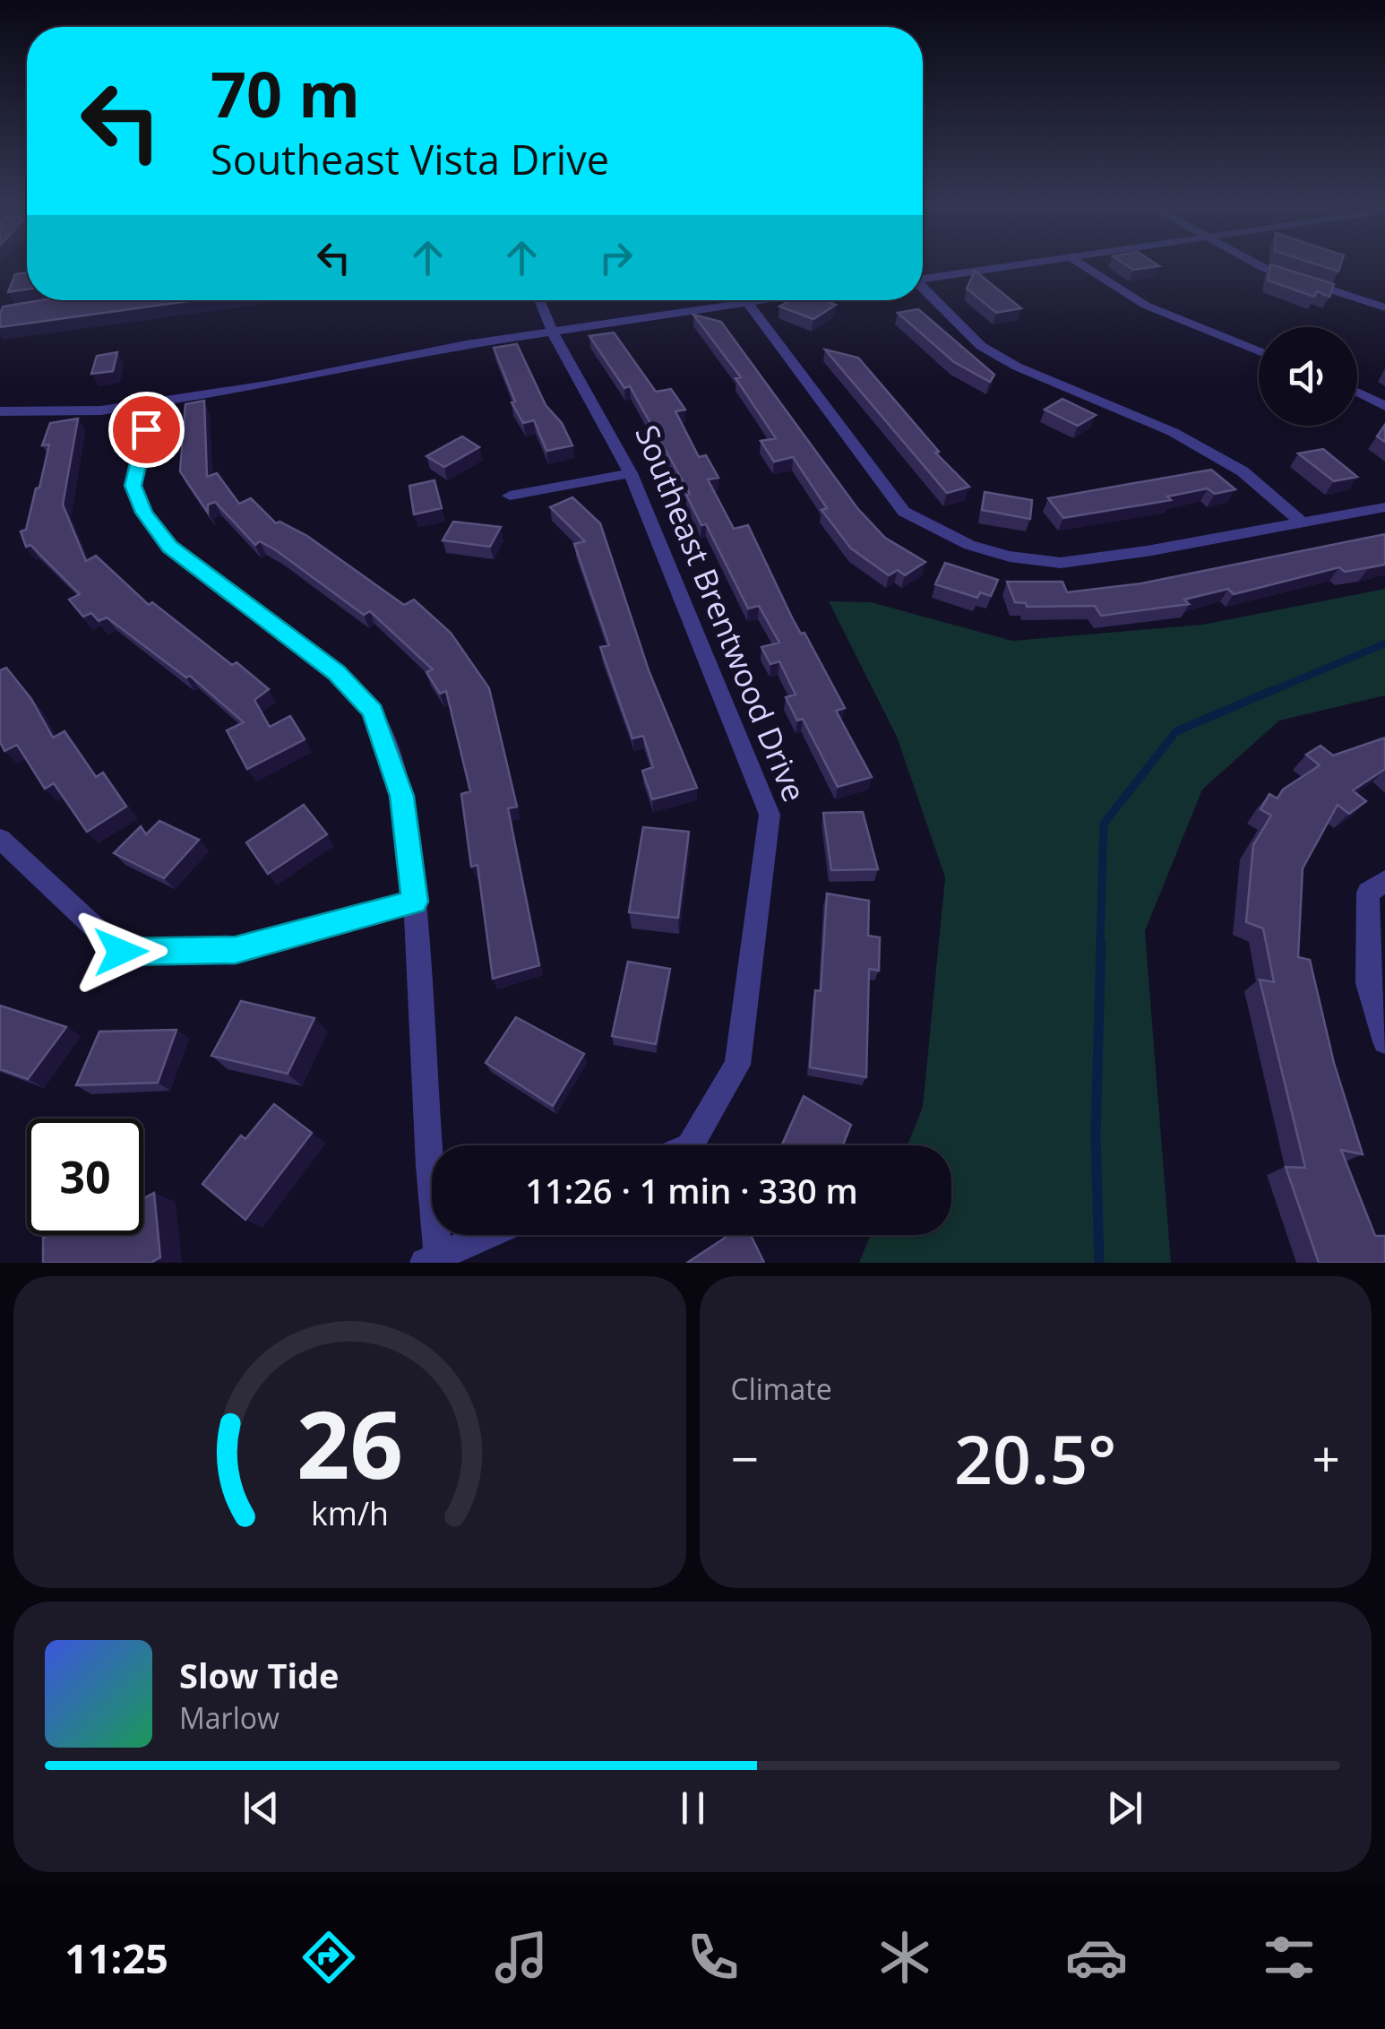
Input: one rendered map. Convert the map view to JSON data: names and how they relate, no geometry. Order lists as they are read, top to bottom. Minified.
{"streets":{"street":["Southeast Brentwood Drive"]},"page":{"turn":["70 m","Southeast Vista Drive"],"limit":"30","trip":"11:26 · 1 min · 330 m","tile":"Climate","heat":["−","20.5°","+"],"song":["Slow Tide","Marlow"],"tabs":"11:25","gauge":["26","km/h"]}}
